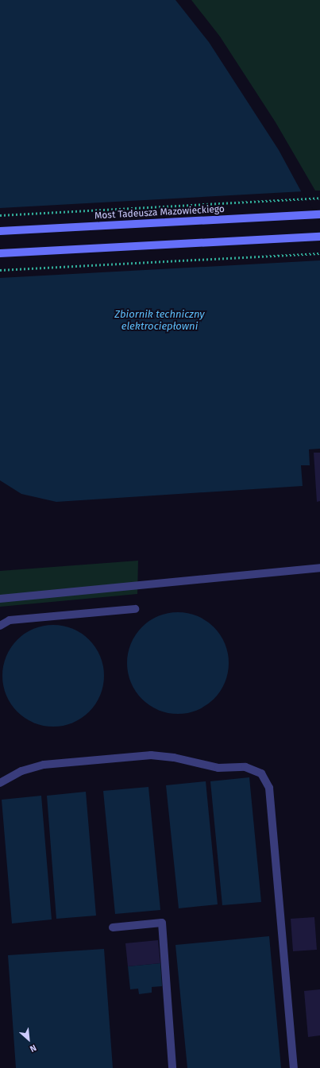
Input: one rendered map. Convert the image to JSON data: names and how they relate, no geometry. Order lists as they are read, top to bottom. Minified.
{"streets":{"main road":["Most Tadeusza Mazowieckiego"]},"water":["Zbiornik techniczny elektrociepłowni"],"north":"bottom right"}
